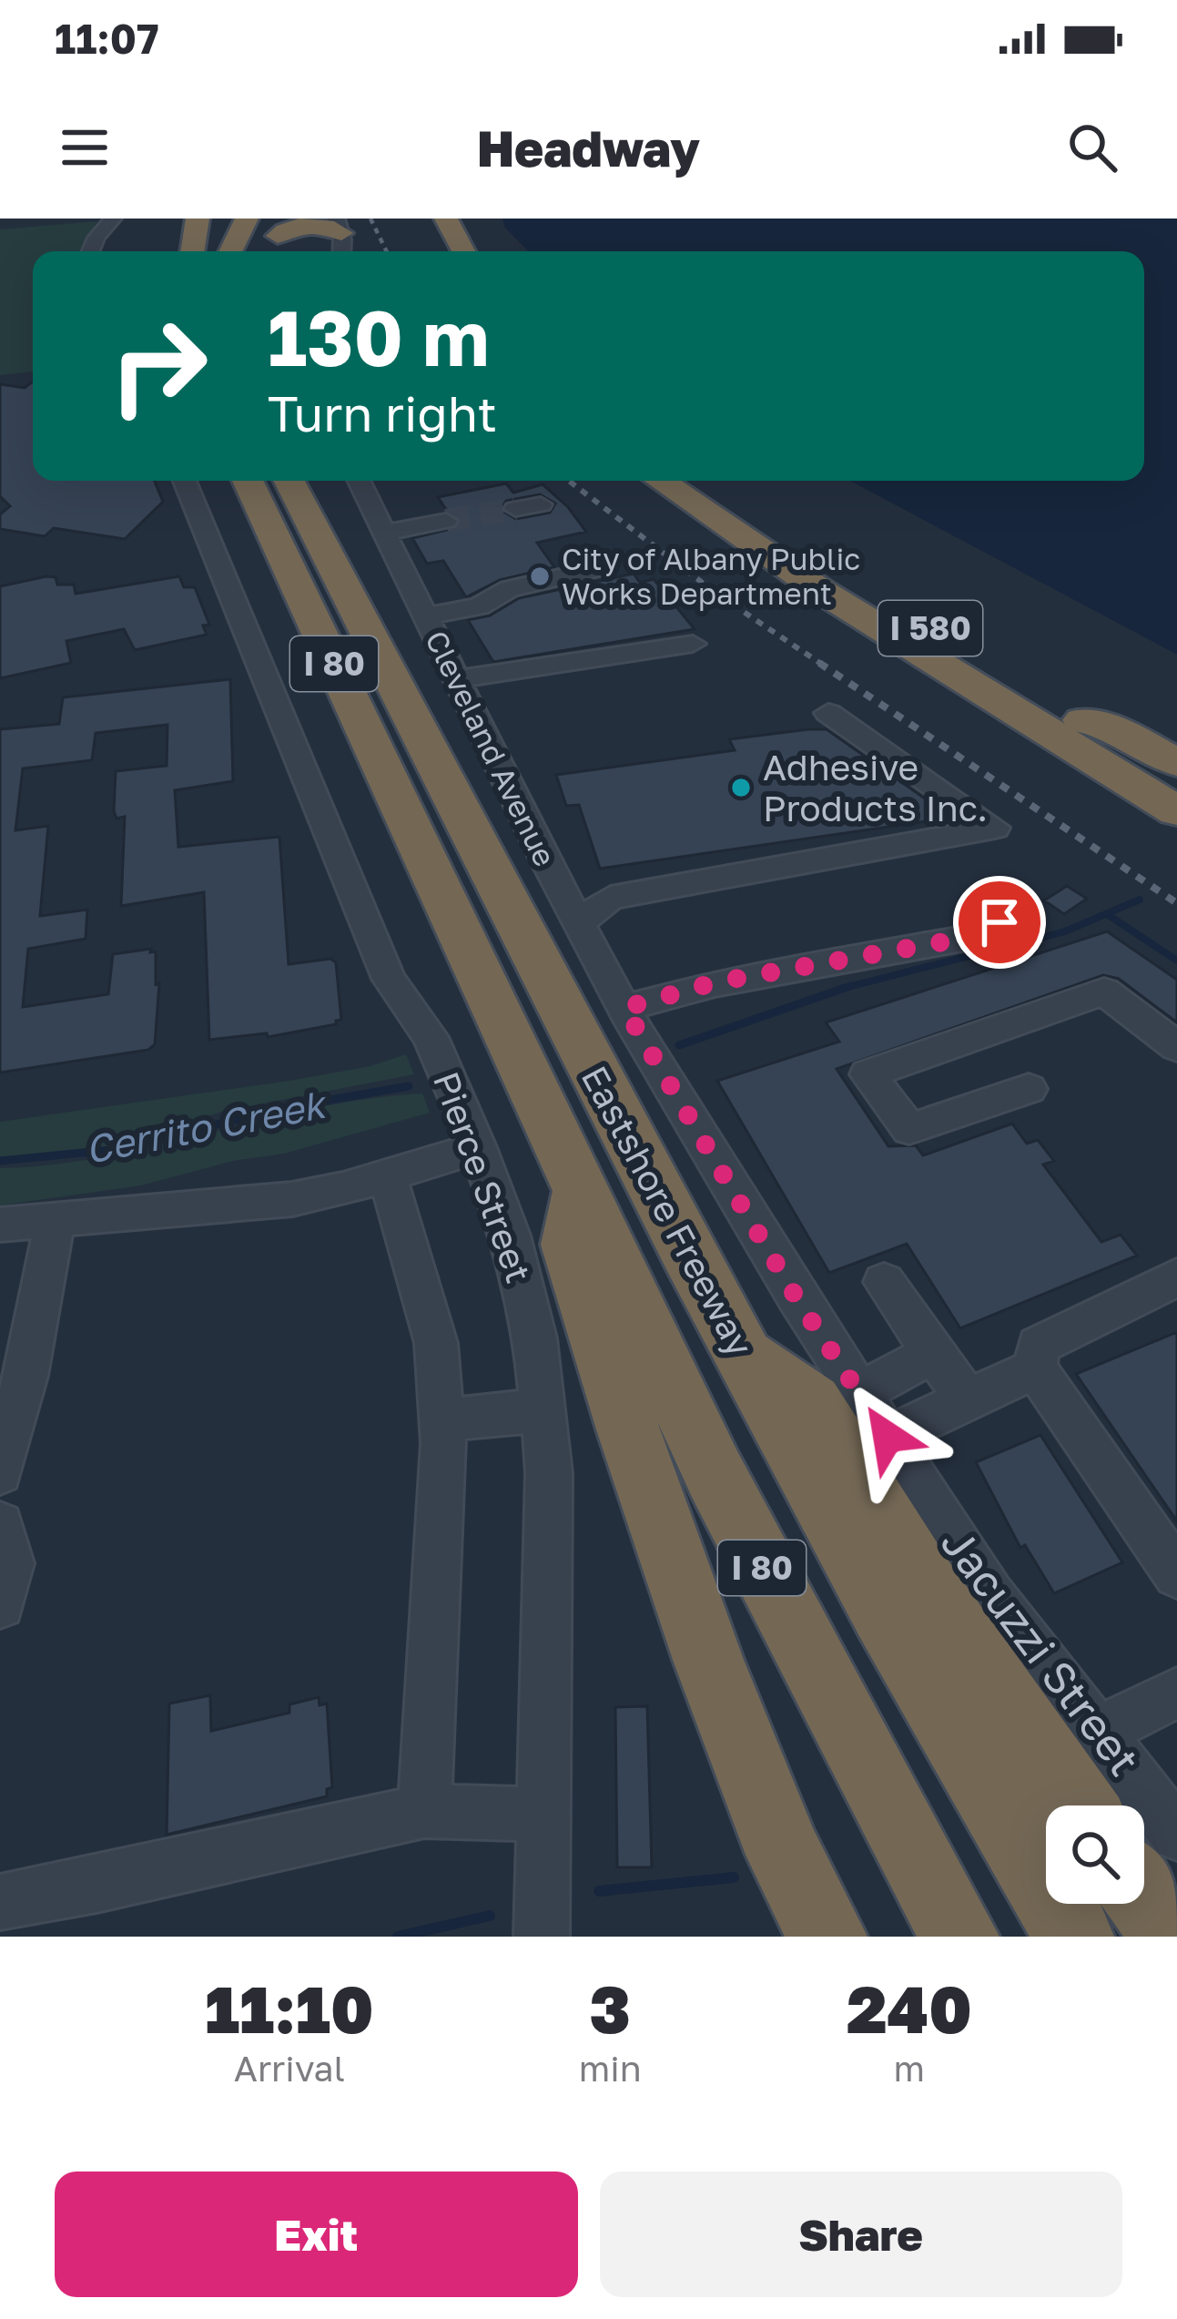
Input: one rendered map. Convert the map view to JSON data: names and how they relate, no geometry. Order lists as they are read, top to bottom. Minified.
{"streets":{"highway":["I 580","I 80","Eastshore Freeway"],"street":["Cleveland Avenue","Pierce Street","Jacuzzi Street"]},"crossings":[["Cleveland Avenue","Jacuzzi Street"]],"water":["Cerrito Creek"],"places":["City of Albany Public Works Department","Adhesive Products Inc."],"page":{"status":"11:07","header":"Headway","turn":["130 m","Turn right"],"eta":["11:10","Arrival","3","min","240","m"],"buttons":["Exit","Share"]}}
